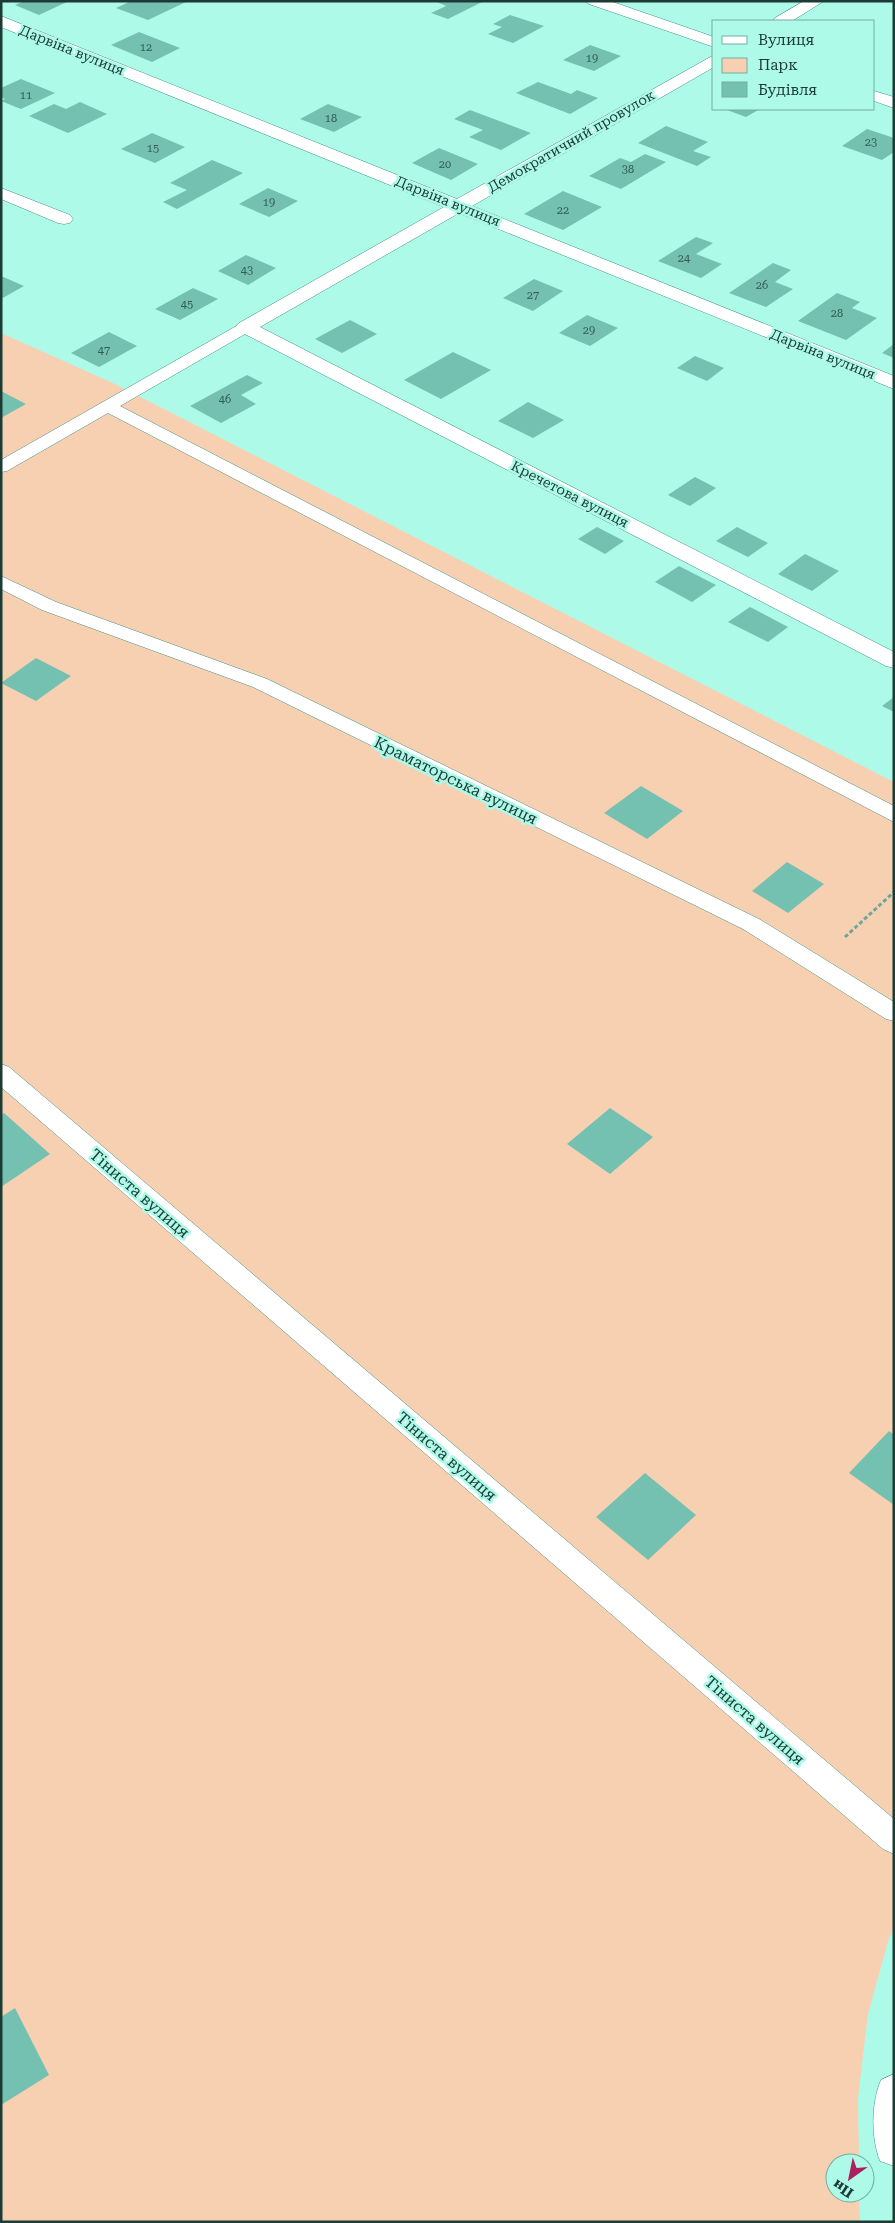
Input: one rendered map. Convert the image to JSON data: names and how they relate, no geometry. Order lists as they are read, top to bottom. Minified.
{"streets":{"street":["Дарвіна вулиця","Демократичний провулок","Кречетова вулиця"],"lane":["Краматорська вулиця","Тіниста вулиця"]},"crossings":[["Дарвіна вулиця","Демократичний провулок"],["Демократичний провулок","Кречетова вулиця"]],"house_numbers":["12","19","11","18","23","15","20","38","19","22","24","43","26","27","45","28","29","47","46"],"legend":["Вулиця","Парк","Будівля"],"north":"bottom left"}
